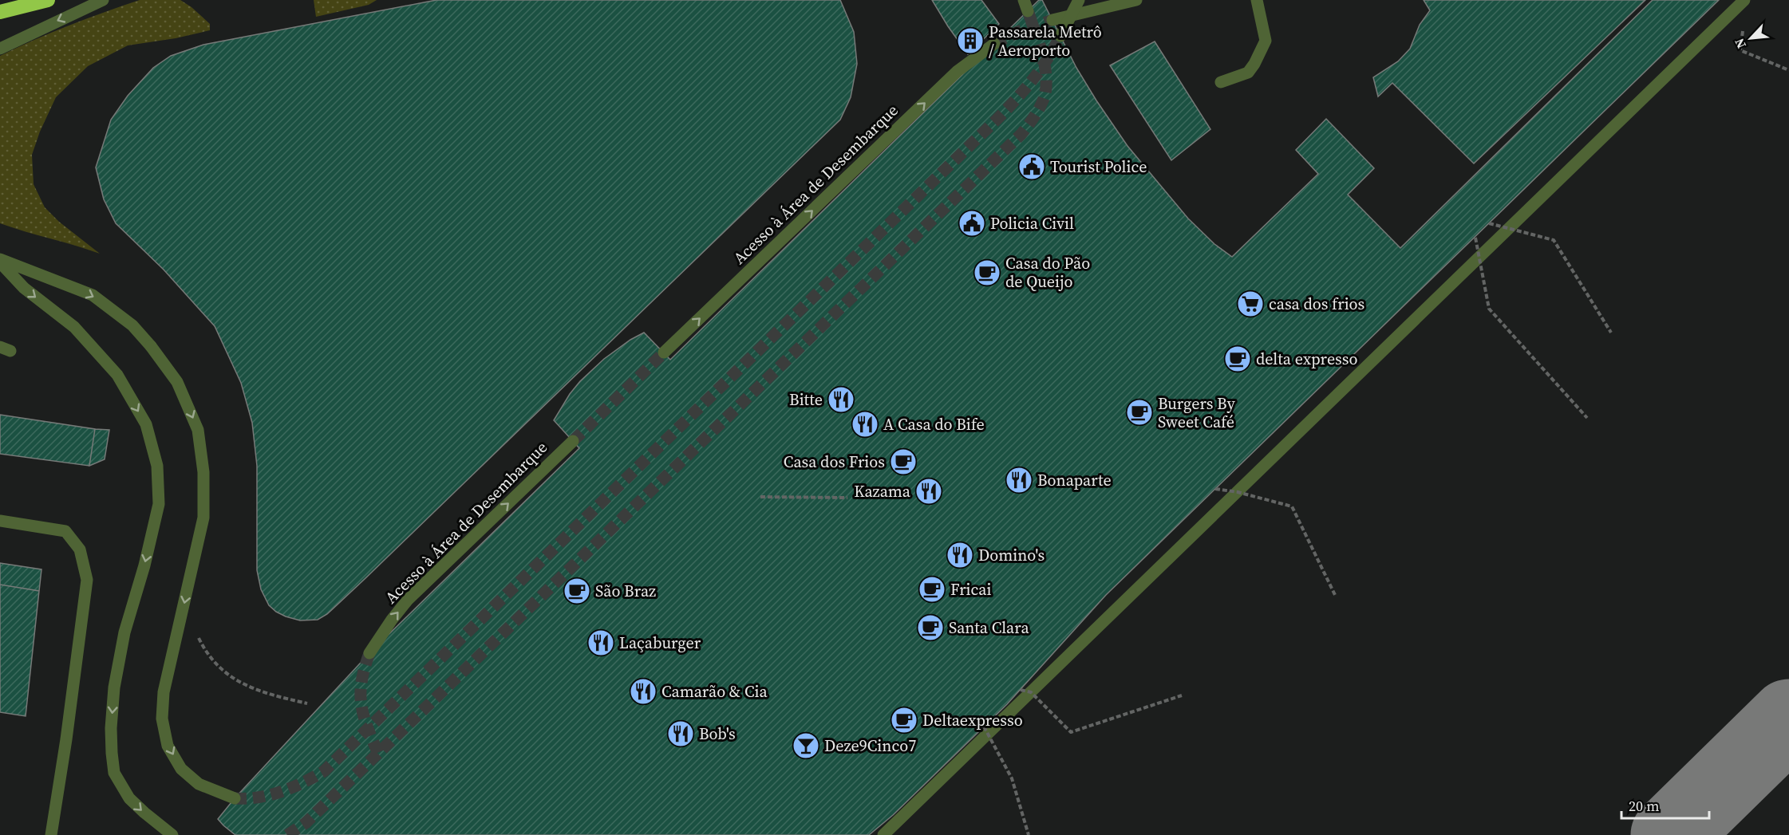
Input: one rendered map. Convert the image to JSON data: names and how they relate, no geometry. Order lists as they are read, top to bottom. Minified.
{"streets":{"lane":["Acesso à Área de Desembarque"]},"one_way":["Acesso à Área de Desembarque"],"places":{"building":["Passarela Metrô / Aeroporto"],"public building":["Tourist Police","Policia Civil"],"cafe":["Casa do Pão de Queijo","delta expresso","Burgers By Sweet Café","Casa dos Frios","Fricai","São Braz","Santa Clara","Deltaexpresso"],"supermarket":["casa dos frios"],"restaurant":["Bitte","A Casa do Bife","Bonaparte","Kazama","Domino's","Laçaburger","Camarão & Cia","Bob's"],"bar":["Deze9Cinco7"]},"scale_bar":"20 m","north":"bottom left"}
